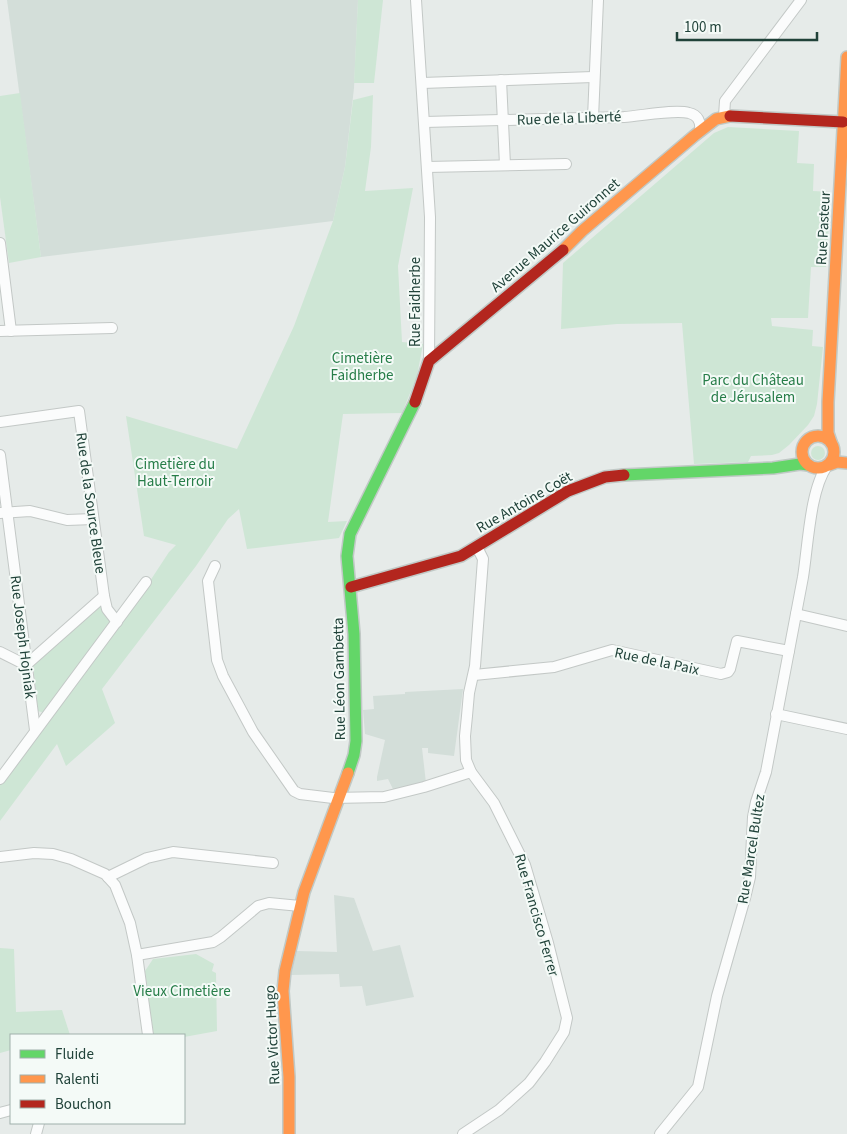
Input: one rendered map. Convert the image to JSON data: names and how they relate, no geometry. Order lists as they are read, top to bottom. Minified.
{"streets":{"street":["Rue de la Liberté","Rue Pasteur","Avenue Maurice Guironnet","Rue Faidherbe","Rue Antoine Coët","Rue de la Source Bleue","Rue Joseph Hojniak","Rue de la Paix","Rue Léon Gambetta","Rue Marcel Bultez","Rue Francisco Ferrer","Rue Victor Hugo"]},"crossings":[["Rue de la Liberté","Avenue Maurice Guironnet"],["Rue de la Liberté","Rue Faidherbe"],["Rue Pasteur","Rue Antoine Coët"],["Rue Pasteur","Rue Marcel Bultez"],["Avenue Maurice Guironnet","Rue Faidherbe"],["Rue Faidherbe","Rue Antoine Coët"],["Rue Faidherbe","Rue Léon Gambetta"],["Rue Antoine Coët","Rue Léon Gambetta"],["Rue Antoine Coët","Rue Marcel Bultez"],["Rue Antoine Coët","Rue Francisco Ferrer"],["Rue de la Source Bleue","Rue Joseph Hojniak"],["Rue de la Paix","Rue Marcel Bultez"],["Rue de la Paix","Rue Francisco Ferrer"],["Rue Léon Gambetta","Rue Victor Hugo"]],"parks":["Cimetière Faidherbe","Parc du Château de Jérusalem","Cimetière du Haut-Terroir","Vieux Cimetière"],"legend":["Fluide","Ralenti","Bouchon"],"scale_bar":"100 m"}
